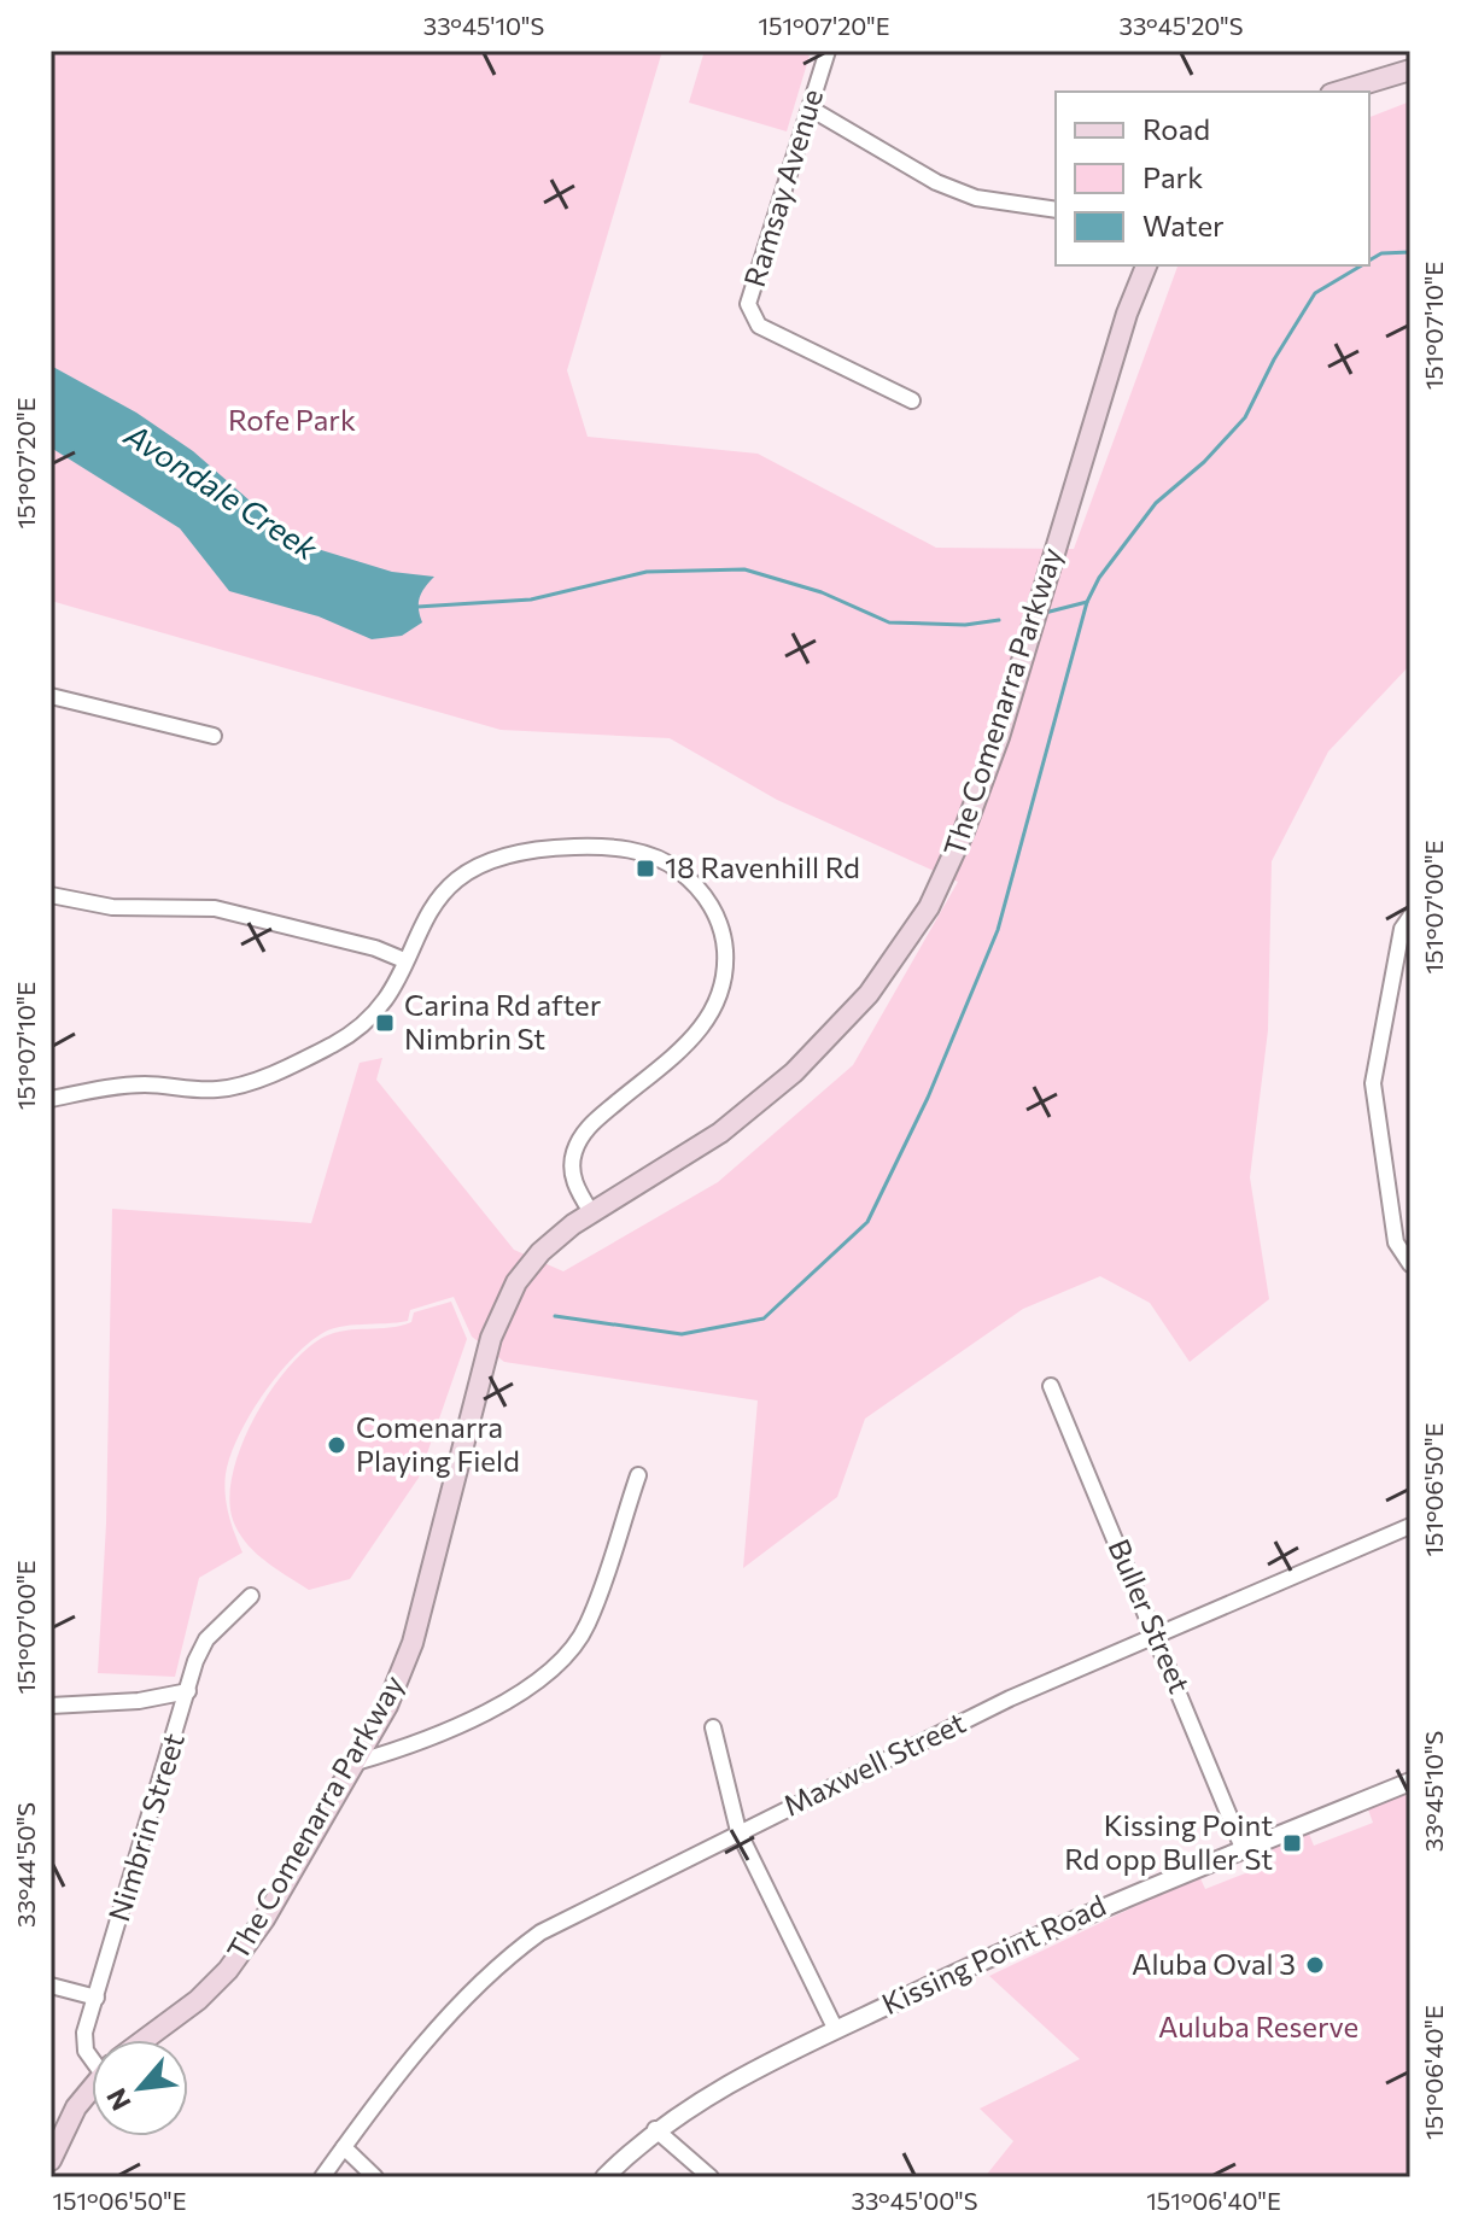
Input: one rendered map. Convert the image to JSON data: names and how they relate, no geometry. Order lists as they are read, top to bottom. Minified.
{"streets":{"main road":["The Comenarra Parkway"],"street":["Ramsay Avenue","Buller Street","Maxwell Street","Nimbrin Street","Kissing Point Road"]},"crossings":[["Buller Street","Maxwell Street"],["Buller Street","Kissing Point Road"]],"water":["Avondale Creek"],"parks":["Rofe Park","Auluba Reserve"],"places":{"transit":["18 Ravenhill Rd","Carina Rd after Nimbrin St","Kissing Point Rd opp Buller St"],"other":["Comenarra Playing Field","Aluba Oval 3"]},"legend":["Road","Park","Water"],"north":"bottom left","coordinates":["33°45'10\"S","151°07'20\"E","33°45'20\"S","151°07'10\"E","151°07'00\"E","151°06'50\"E","33°44'50\"S","151°06'40\"E","33°45'00\"S"]}
